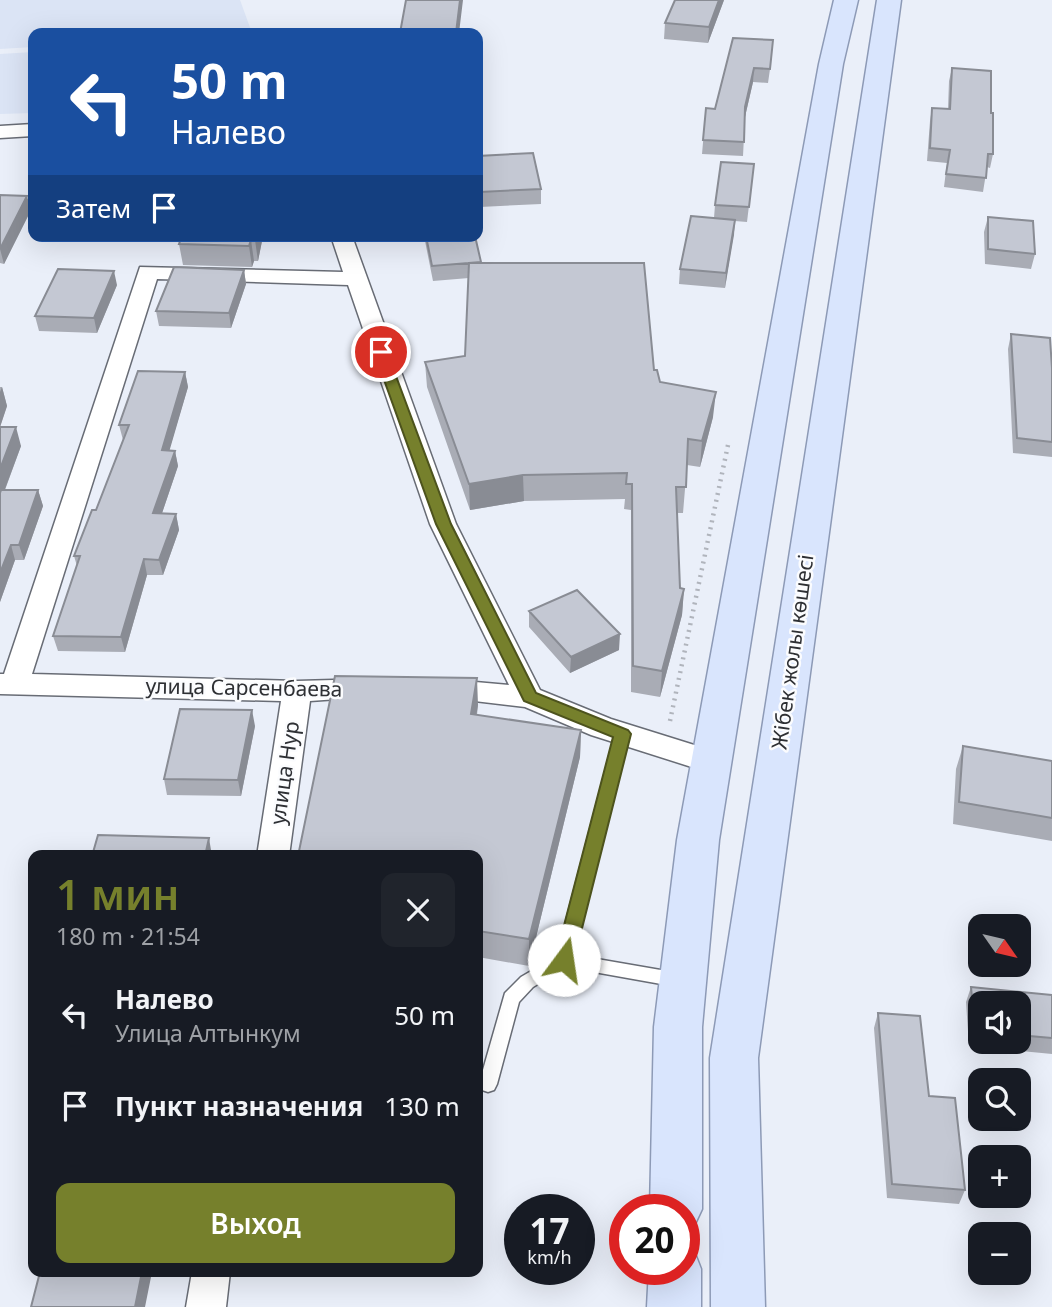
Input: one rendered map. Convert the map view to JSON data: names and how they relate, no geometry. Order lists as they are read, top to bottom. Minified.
{"streets":{"main road":["Жібек жолы көшесі"],"street":["улица Сарсенбаева","улица Нур"]},"crossings":[["улица Сарсенбаева","улица Нур"]],"north":"bottom right","page":{"turn":["50 m","Налево"],"then":"Затем","heading":["1 мин","180 m · 21:54"],"map_buttons":["+","−"],"list":[{"name":"Налево","note":"Улица Алтынкум","value":"50 m"},{"name":"Пункт назначения","value":"130 m"}],"buttons":"Выход","speed":"17 km/h","limit":"20"}}
